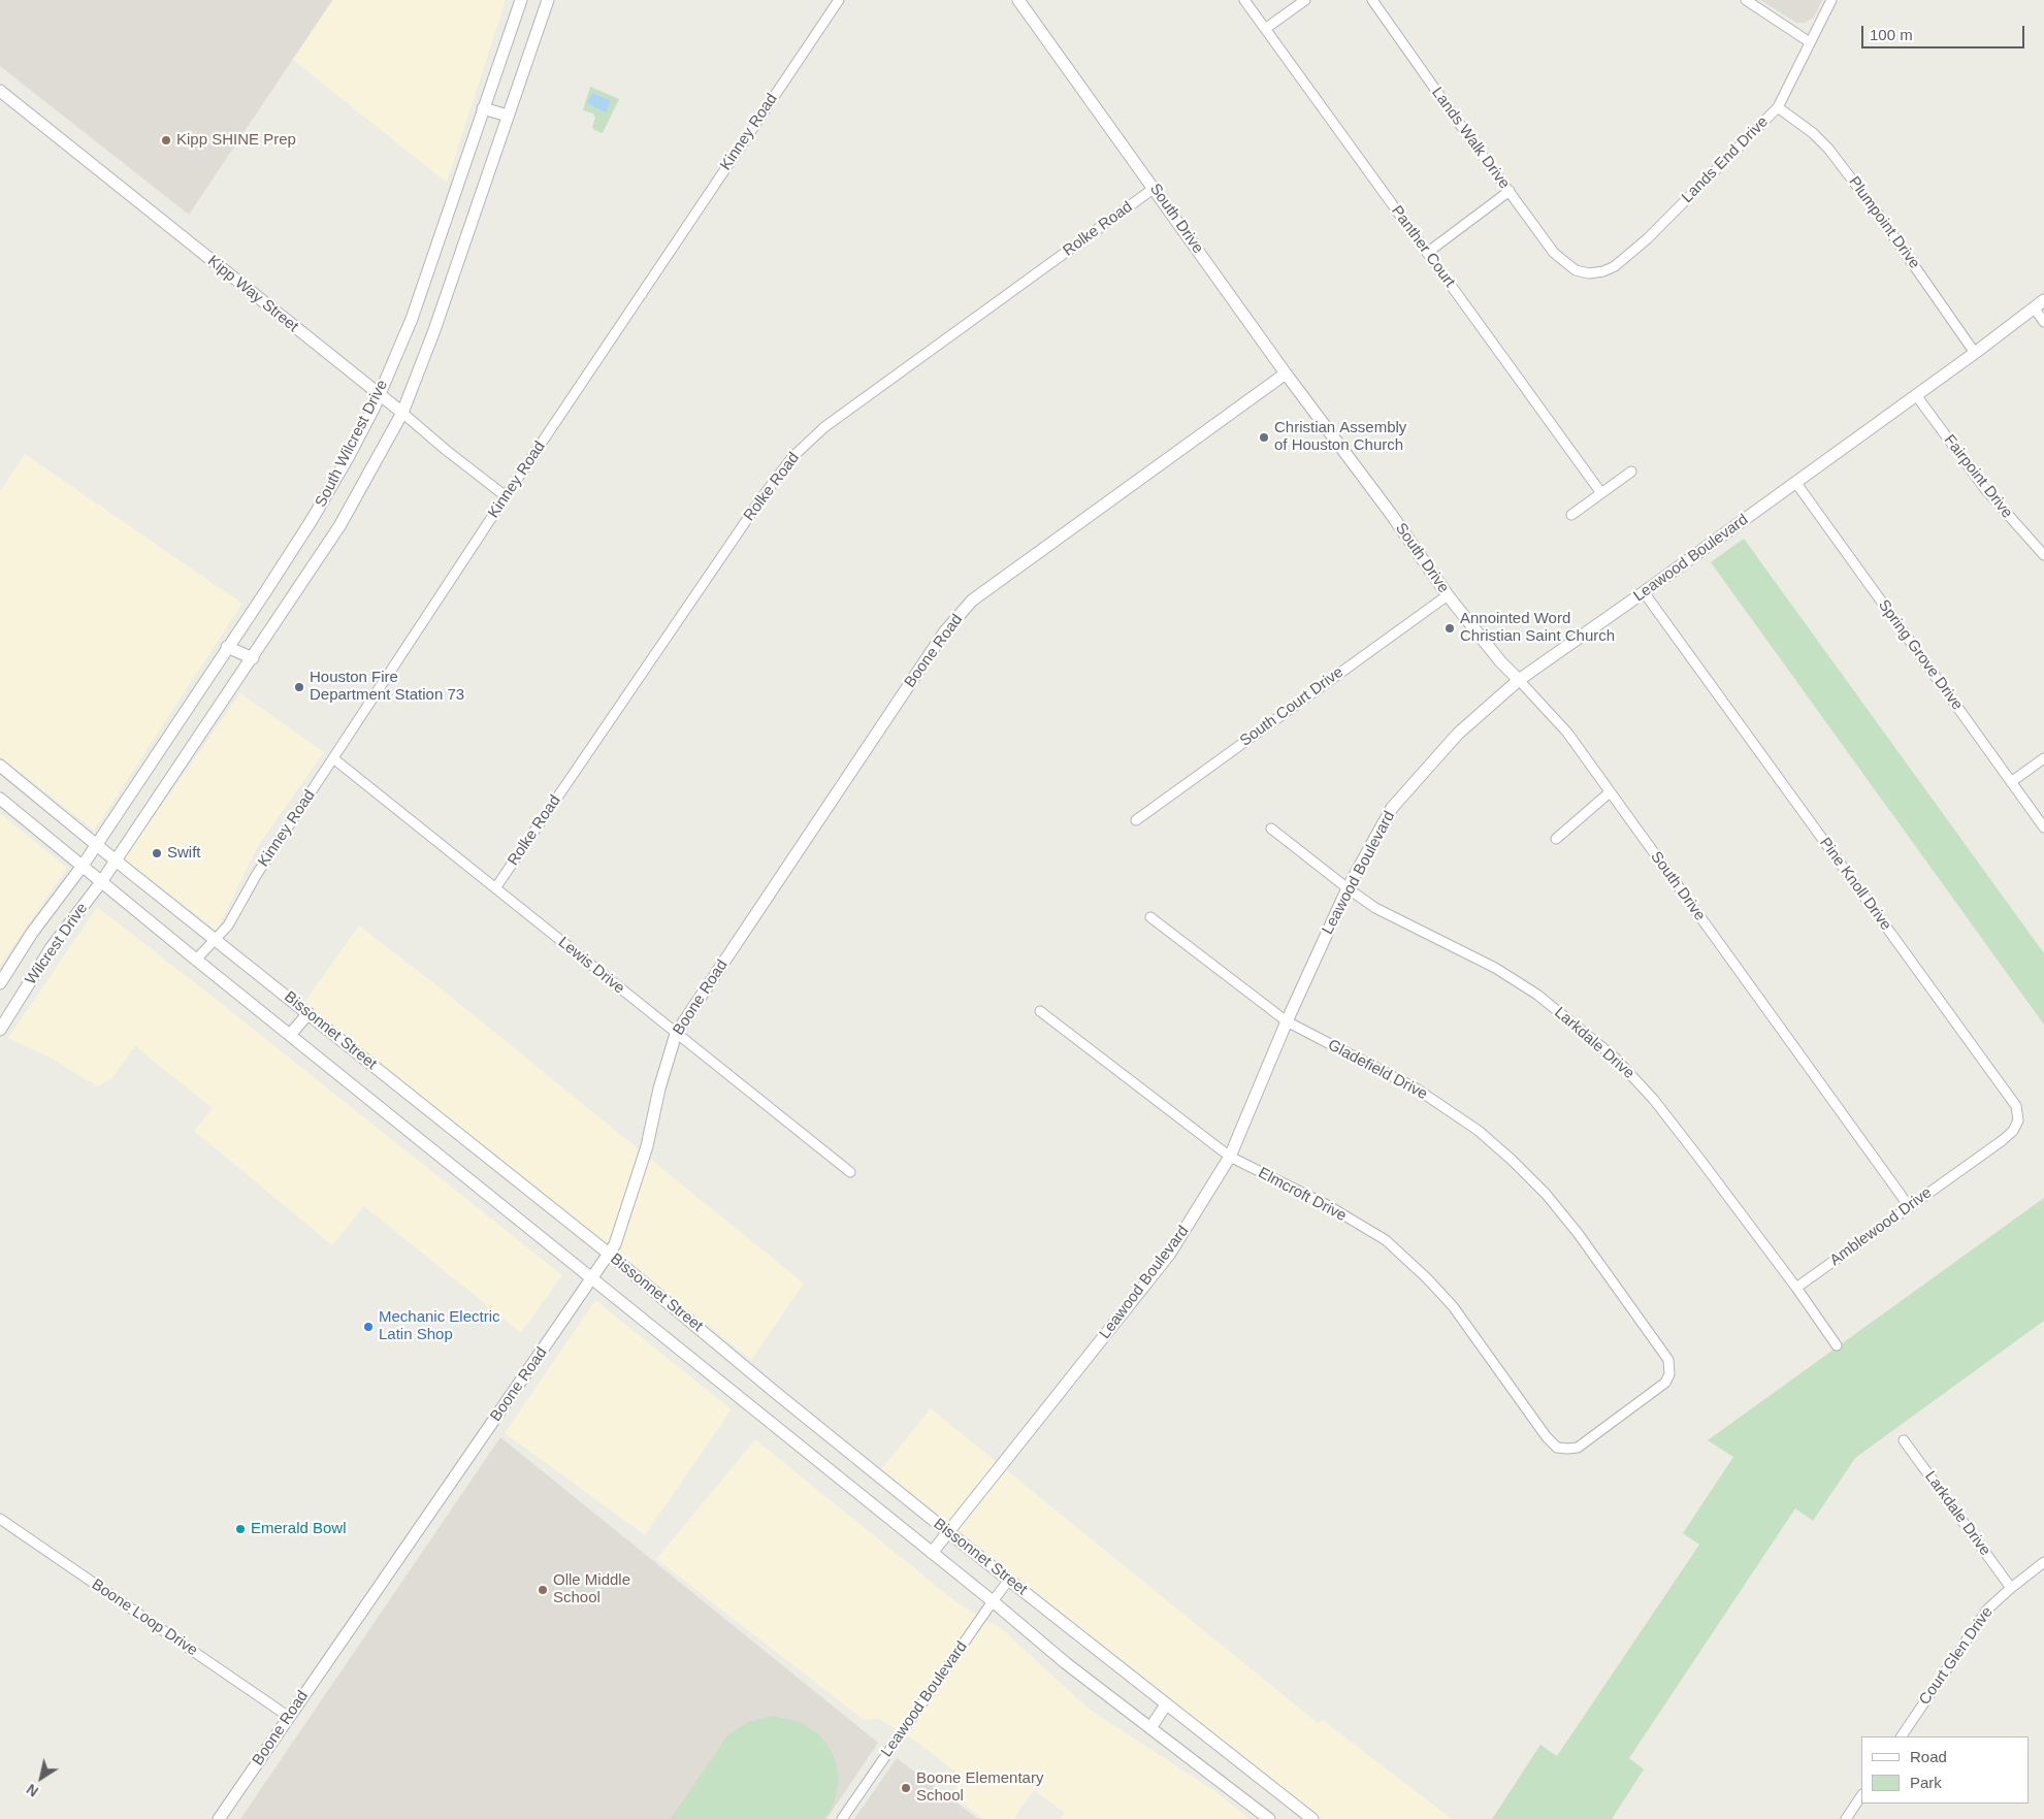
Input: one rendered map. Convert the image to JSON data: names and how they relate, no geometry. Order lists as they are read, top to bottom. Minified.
{"streets":{"main road":["South Drive","Kipp Way Street","South Wilcrest Drive","Leawood Boulevard","Boone Road","Wilcrest Drive","Bissonnet Street"],"street":["Kinney Road","Lands Walk Drive","Lands End Drive","Plumpoint Drive","Rolke Road","Panther Court","Fairpoint Drive","Spring Grove Drive","South Court Drive","Pine Knoll Drive","Lewis Drive","Larkdale Drive","Gladefield Drive","Elmcroft Drive","Amblewood Drive","Boone Loop Drive","Court Glen Drive"]},"crossings":[["Kinney Road","Kipp Way Street"],["Kinney Road","Lewis Drive"],["Kinney Road","Bissonnet Street"],["Lands Walk Drive","Lands End Drive"],["Lands End Drive","Plumpoint Drive"],["South Drive","Rolke Road"],["South Drive","Leawood Boulevard"],["South Drive","Boone Road"],["South Drive","South Court Drive"],["South Drive","Amblewood Drive"],["Plumpoint Drive","Leawood Boulevard"],["Rolke Road","Lewis Drive"],["Kipp Way Street","South Wilcrest Drive"],["South Wilcrest Drive","Wilcrest Drive"],["South Wilcrest Drive","Bissonnet Street"],["Fairpoint Drive","Leawood Boulevard"],["Leawood Boulevard","Spring Grove Drive"],["Leawood Boulevard","Pine Knoll Drive"],["Leawood Boulevard","Bissonnet Street"],["Leawood Boulevard","Larkdale Drive"],["Leawood Boulevard","Gladefield Drive"],["Leawood Boulevard","Elmcroft Drive"],["Boone Road","Lewis Drive"],["Boone Road","Bissonnet Street"],["Boone Road","Boone Loop Drive"],["Pine Knoll Drive","Amblewood Drive"],["Wilcrest Drive","Bissonnet Street"],["Larkdale Drive","Amblewood Drive"],["Larkdale Drive","Court Glen Drive"],["Gladefield Drive","Elmcroft Drive"]],"places":["Kipp SHINE Prep","Christian Assembly of Houston Church","Annointed Word Christian Saint Church","Houston Fire Department Station 73","Swift","Mechanic Electric Latin Shop","Emerald Bowl","Olle Middle School","Boone Elementary School"],"legend":["Road","Park"],"scale_bar":"100 m","north":"bottom left"}
